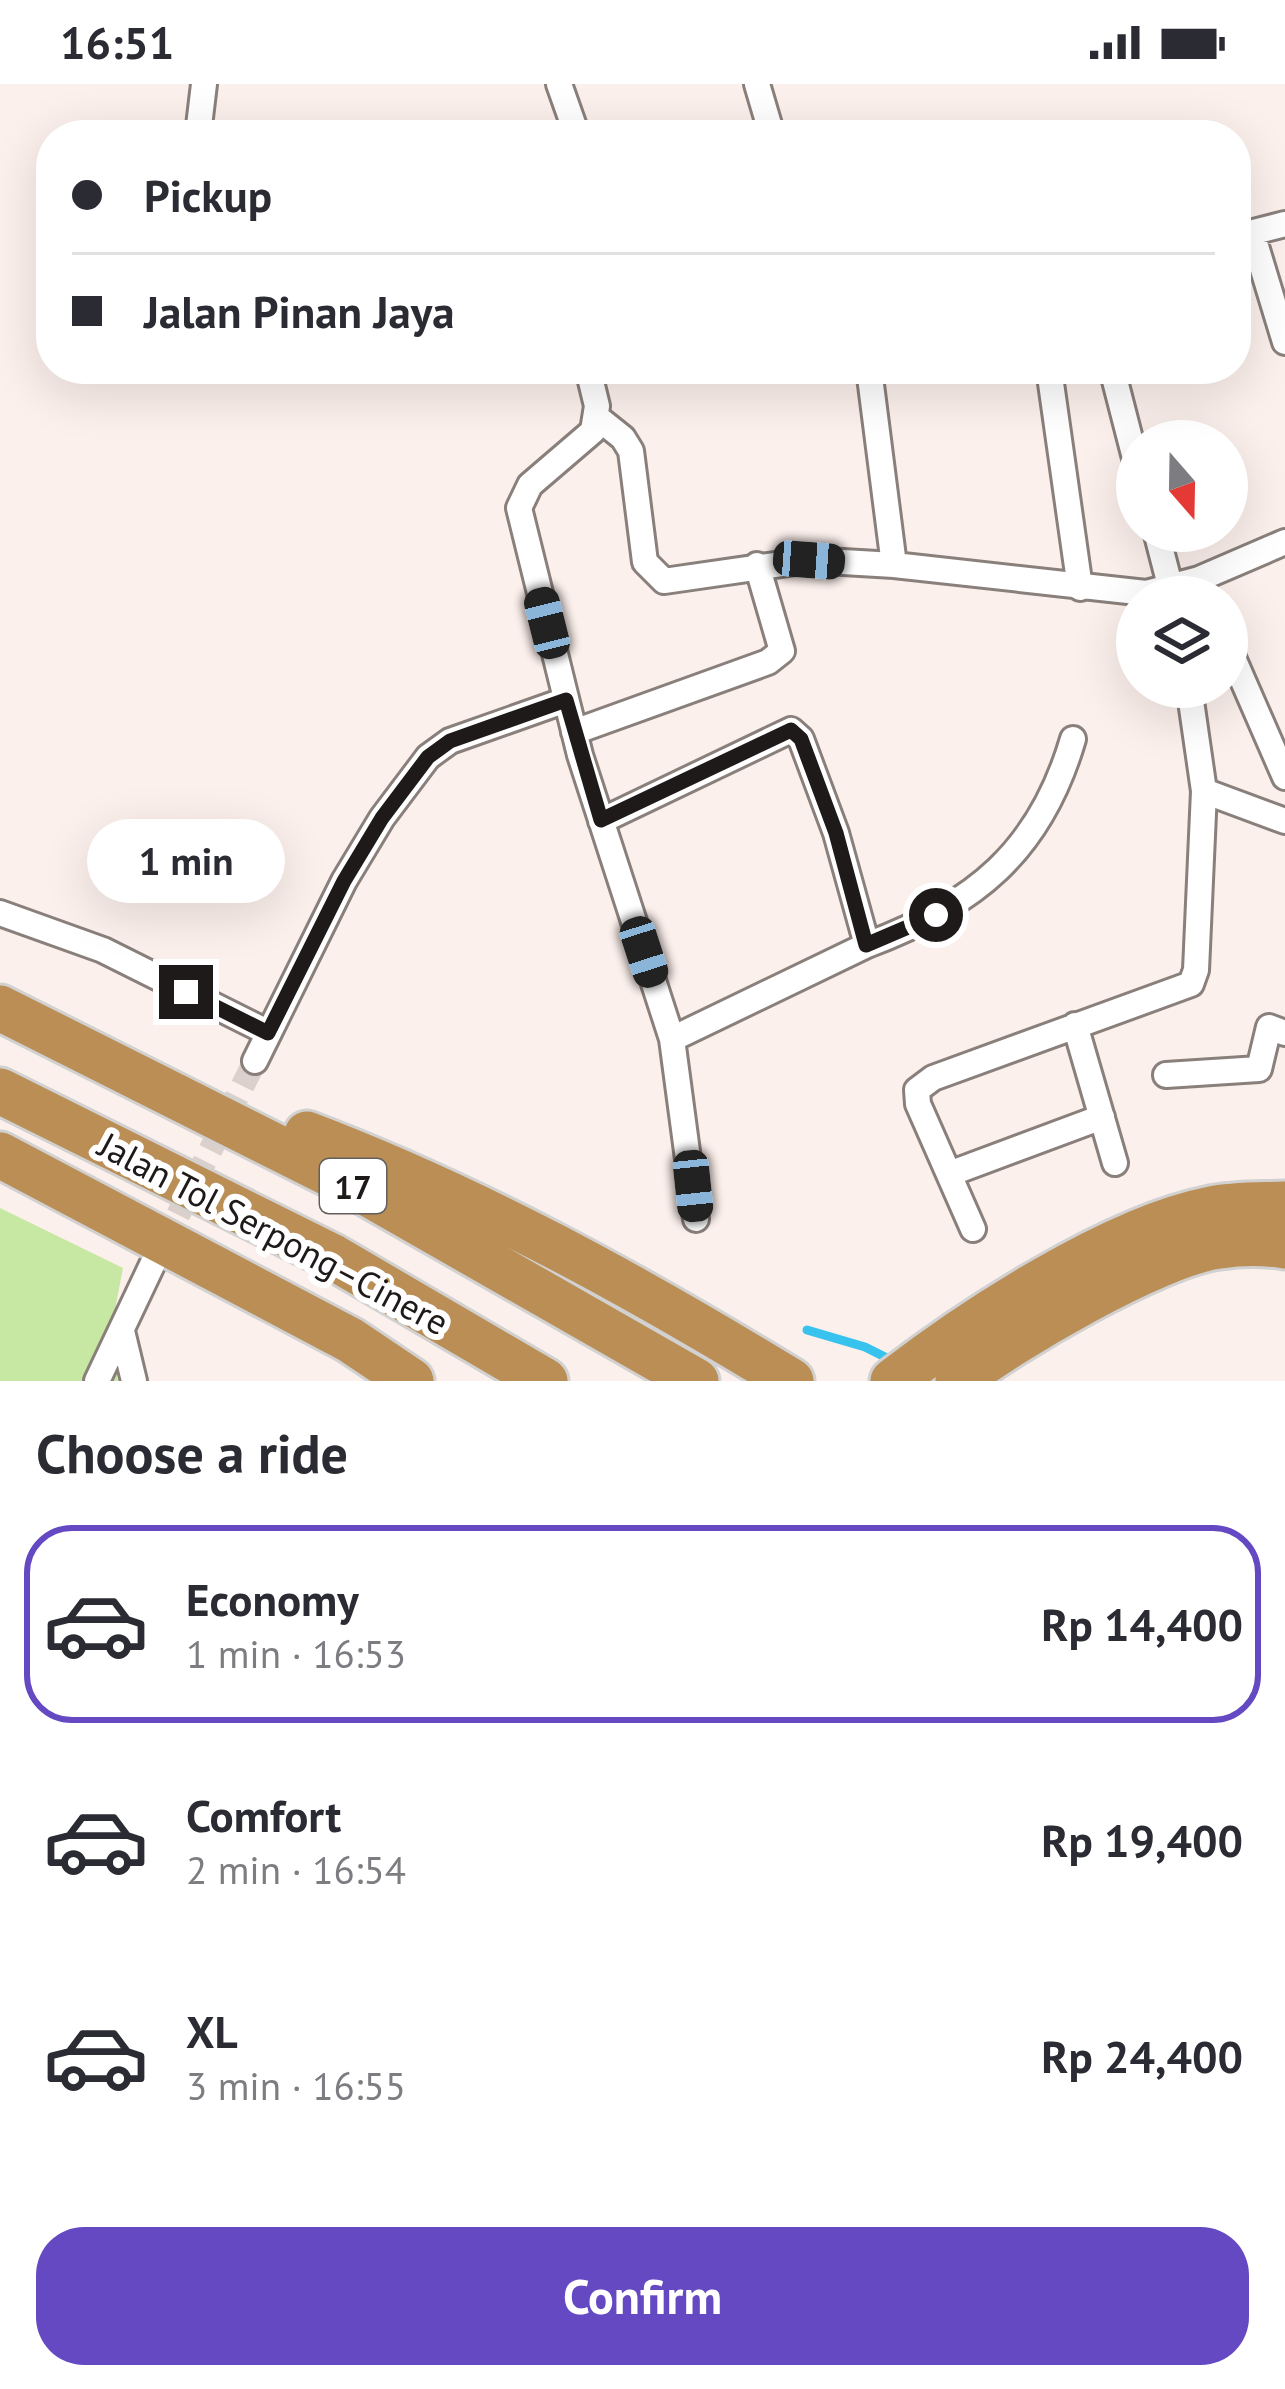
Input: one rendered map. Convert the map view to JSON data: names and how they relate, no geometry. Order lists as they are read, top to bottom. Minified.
{"streets":{"highway":["17","Jalan Tol Serpong–Cinere"]},"north":"bottom","page":{"status":"16:51","banner":["Pickup","Jalan Pinan Jaya"],"bubble":"1 min","heading":"Choose a ride","list":[{"name":"Economy","note":"1 min · 16:53","value":"Rp 14,400"},{"name":"Comfort","note":"2 min · 16:54","value":"Rp 19,400"},{"name":"XL","note":"3 min · 16:55","value":"Rp 24,400"}],"buttons":"Confirm"}}
